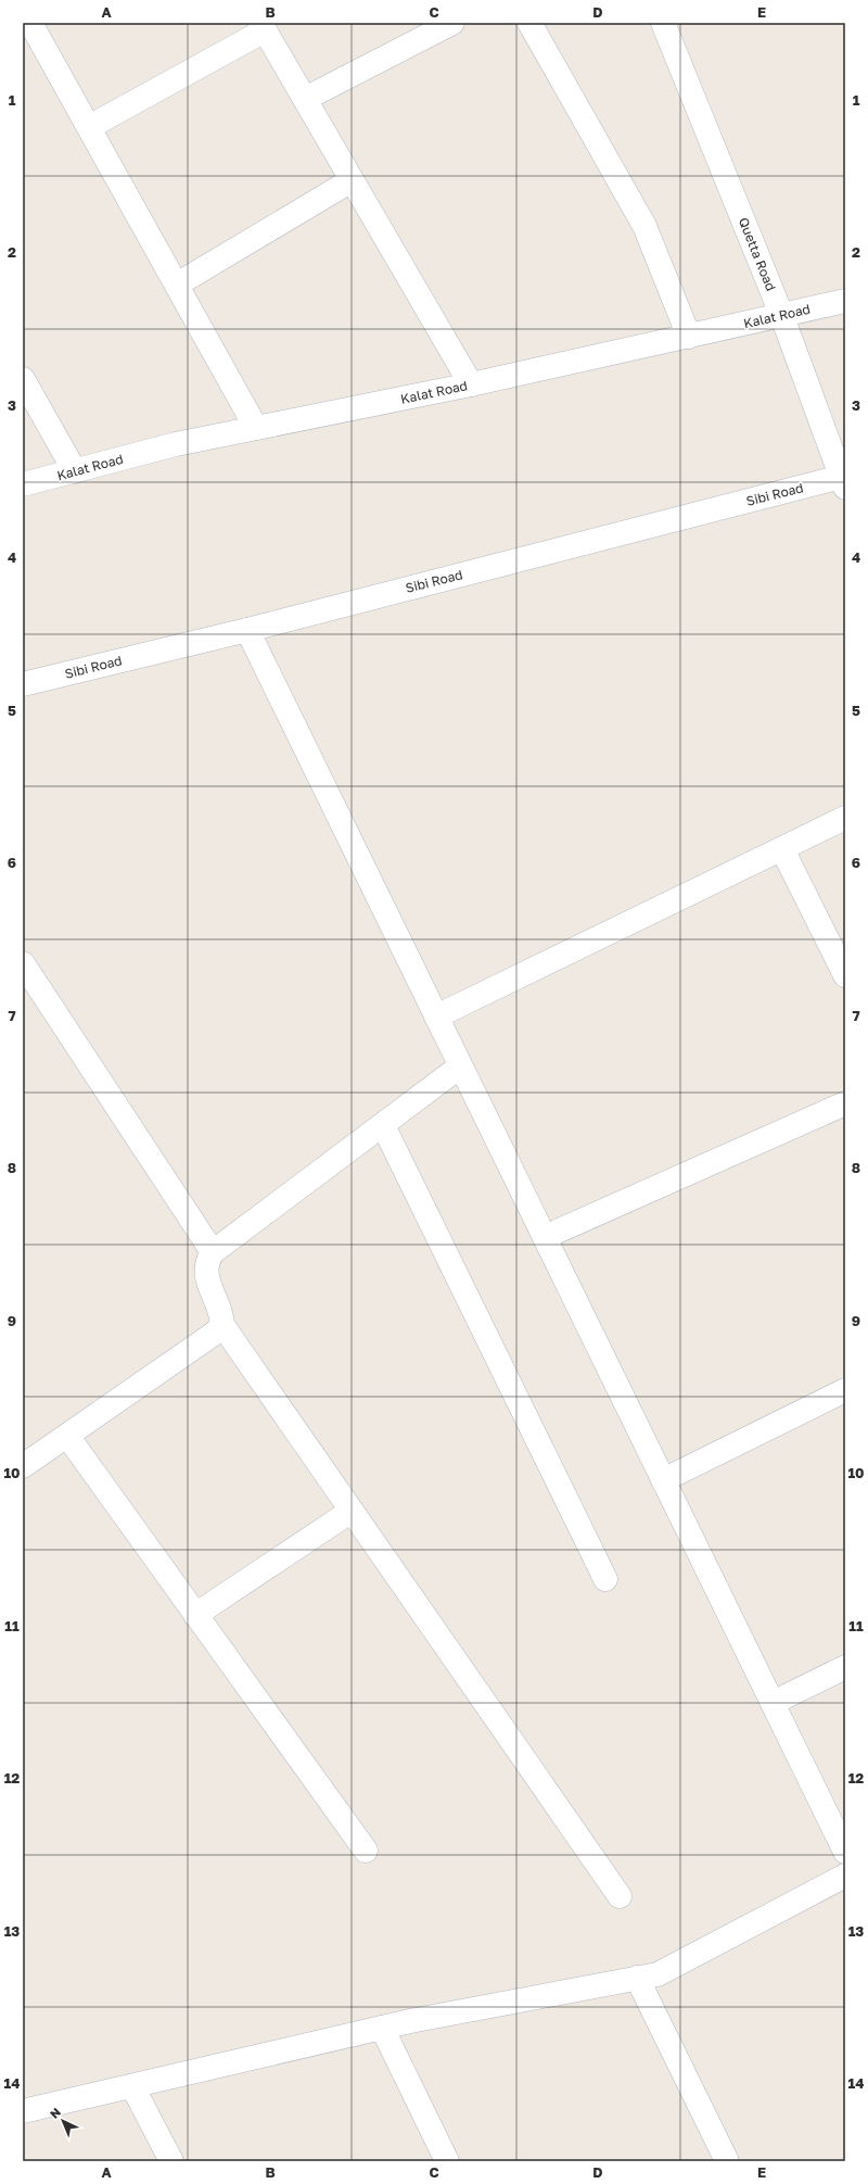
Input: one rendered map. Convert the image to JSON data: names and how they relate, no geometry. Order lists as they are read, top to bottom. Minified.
{"streets":{"street":["Quetta Road","Kalat Road","Sibi Road"]},"crossings":[["Quetta Road","Kalat Road"],["Quetta Road","Sibi Road"]],"north":"top left","grid":{"columns":["A","B","C","D","E"],"rows":["1","2","3","4","5","6","7","8","9","10","11","12","13","14"]}}
